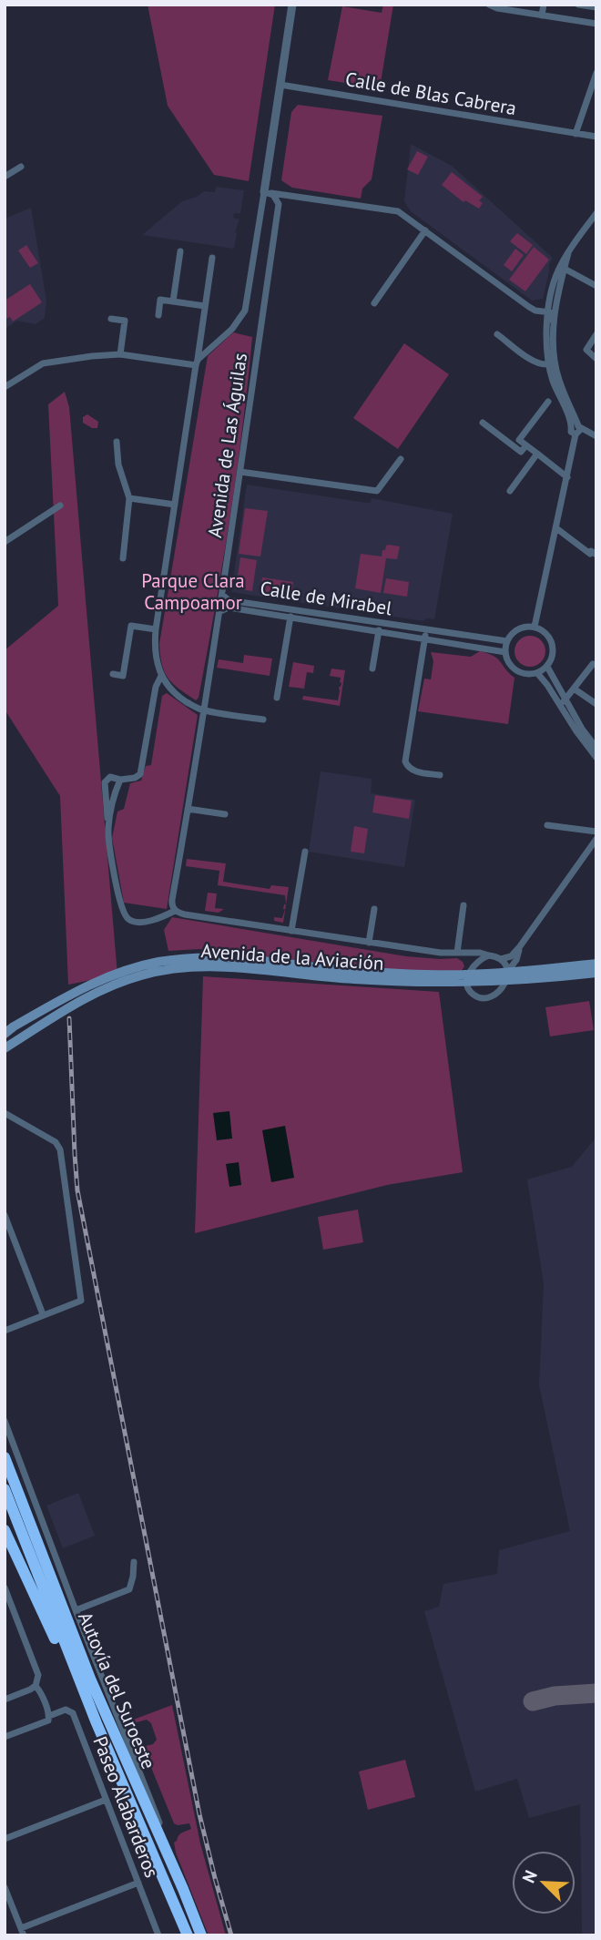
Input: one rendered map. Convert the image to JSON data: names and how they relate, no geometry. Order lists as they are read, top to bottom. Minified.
{"streets":{"highway":["Autovía del Suroeste"],"main road":["Avenida de la Aviación"],"street":["Calle de Blas Cabrera","Avenida de Las Águilas","Calle de Mirabel","Paseo Alabarderos"]},"crossings":[["Calle de Blas Cabrera","Avenida de Las Águilas"],["Avenida de Las Águilas","Calle de Mirabel"]],"parks":["Parque Clara Campoamor"],"north":"top left"}
